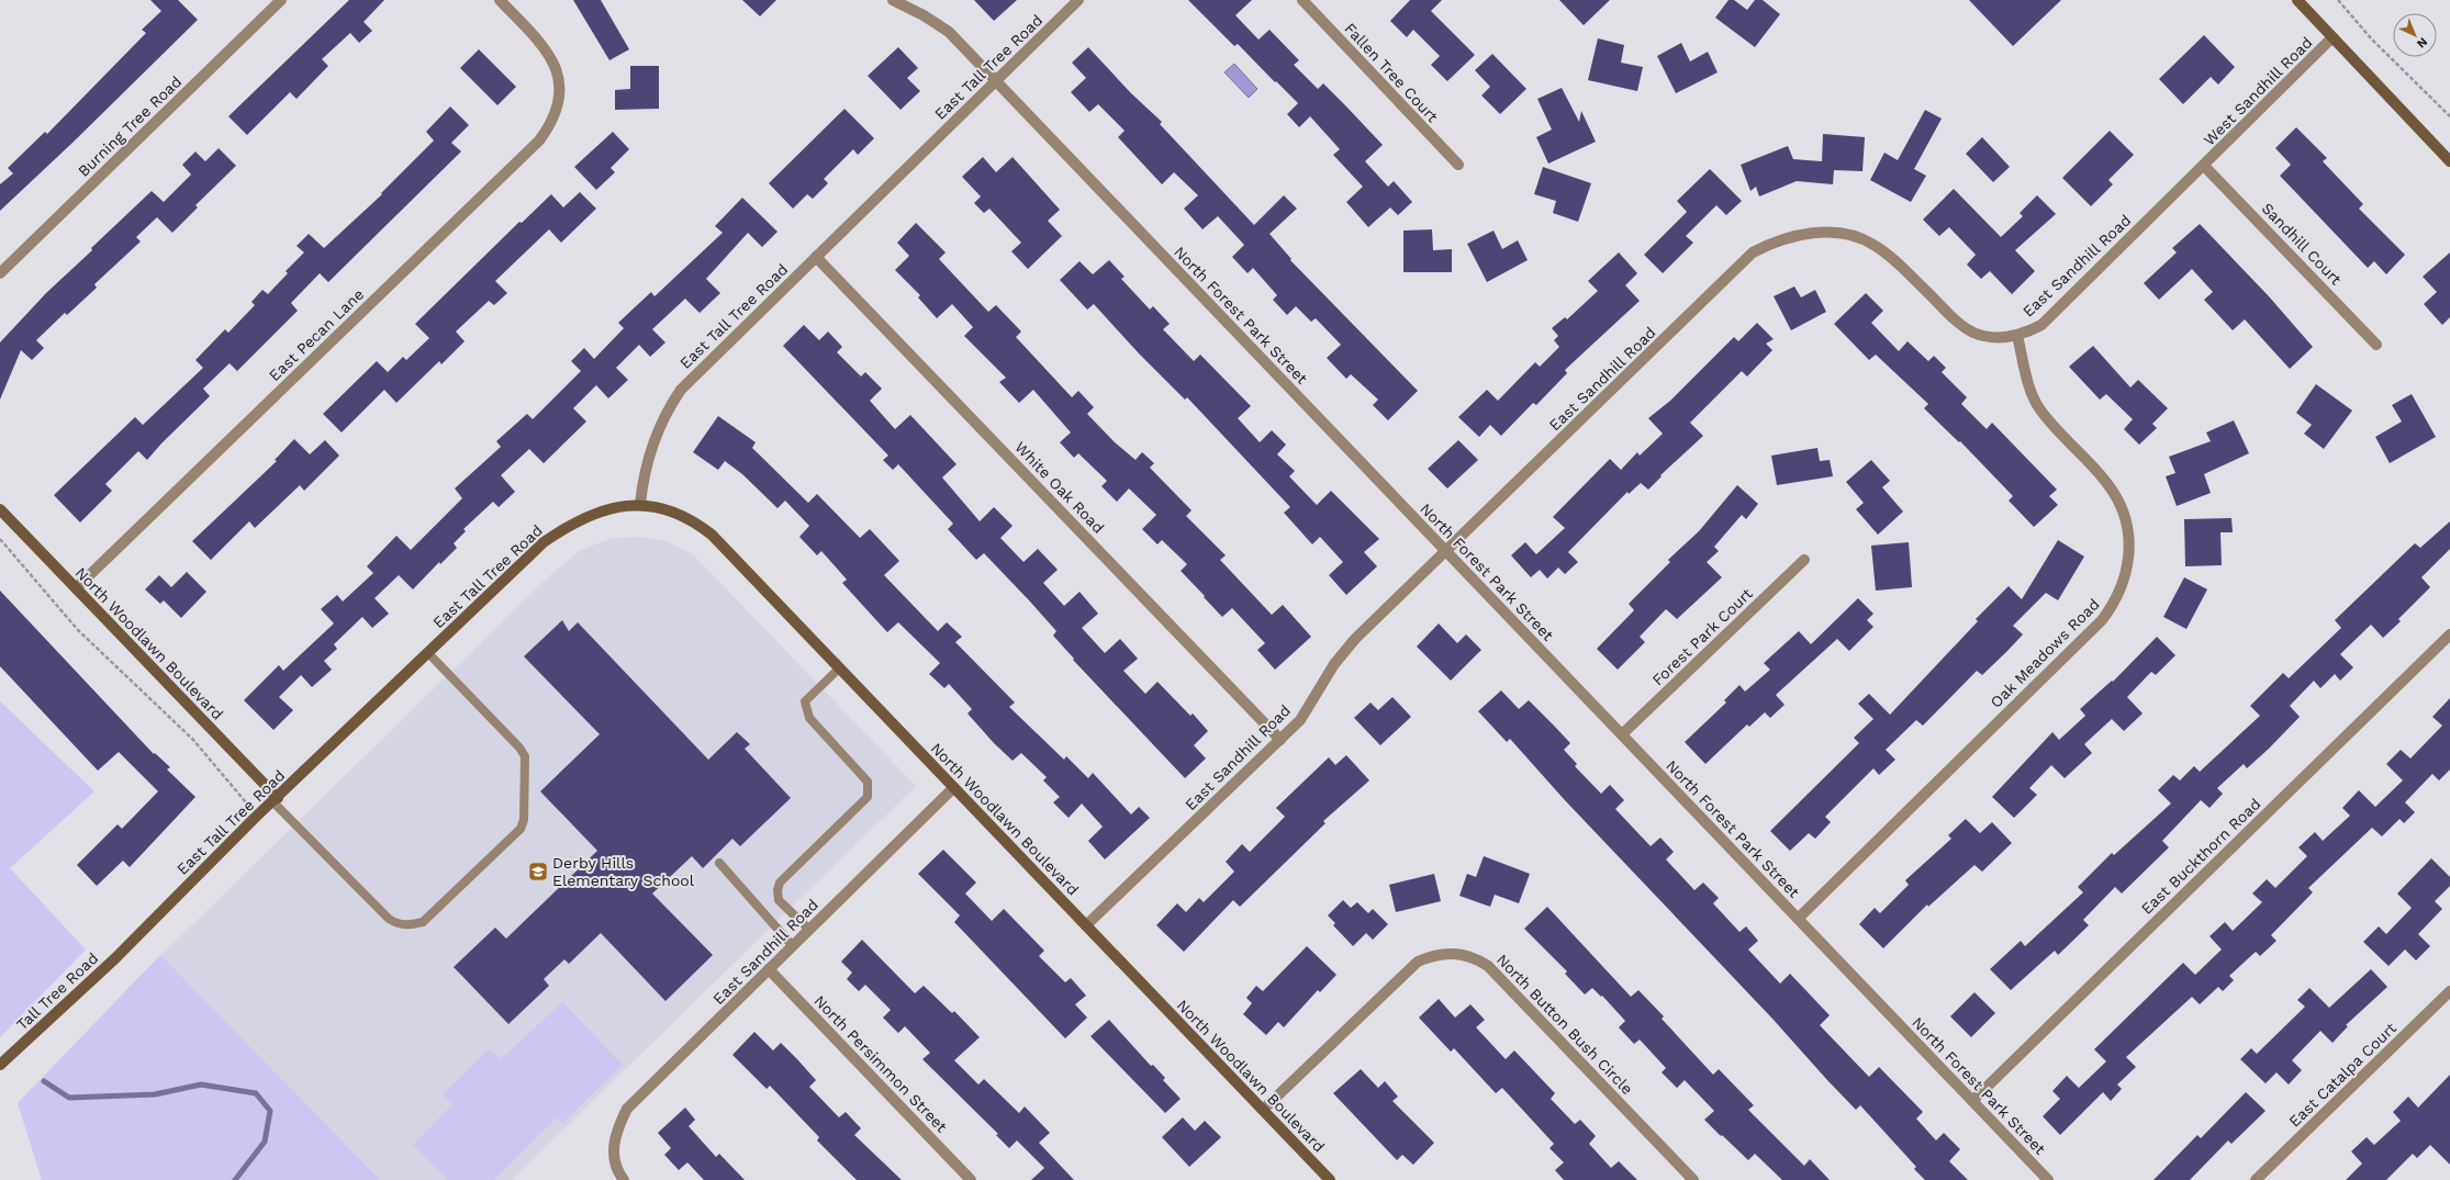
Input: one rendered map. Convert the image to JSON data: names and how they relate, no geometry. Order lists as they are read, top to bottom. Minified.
{"streets":{"street":["East Tall Tree Road","Fallen Tree Court","West Sandhill Road","Burning Tree Road","Sandhill Court","East Sandhill Road","North Forest Park Street","East Pecan Lane","White Oak Road","Forest Park Court","North Woodlawn Boulevard","Oak Meadows Road","East Buckthorn Road","Tall Tree Road","North Button Bush Circle","North Persimmon Street","East Catalpa Court"]},"crossings":[["East Tall Tree Road","North Forest Park Street"],["East Tall Tree Road","White Oak Road"],["East Tall Tree Road","North Woodlawn Boulevard"],["East Tall Tree Road","Tall Tree Road"],["West Sandhill Road","Sandhill Court"],["West Sandhill Road","East Sandhill Road"],["Sandhill Court","East Sandhill Road"],["East Sandhill Road","North Forest Park Street"],["East Sandhill Road","White Oak Road"],["East Sandhill Road","North Woodlawn Boulevard"],["East Sandhill Road","Oak Meadows Road"],["East Sandhill Road","North Persimmon Street"],["North Forest Park Street","Forest Park Court"],["North Forest Park Street","Oak Meadows Road"],["North Forest Park Street","East Buckthorn Road"],["East Pecan Lane","North Woodlawn Boulevard"],["North Woodlawn Boulevard","North Button Bush Circle"]],"places":{"school or university":["Derby Hills Elementary School"]},"north":"bottom right"}
